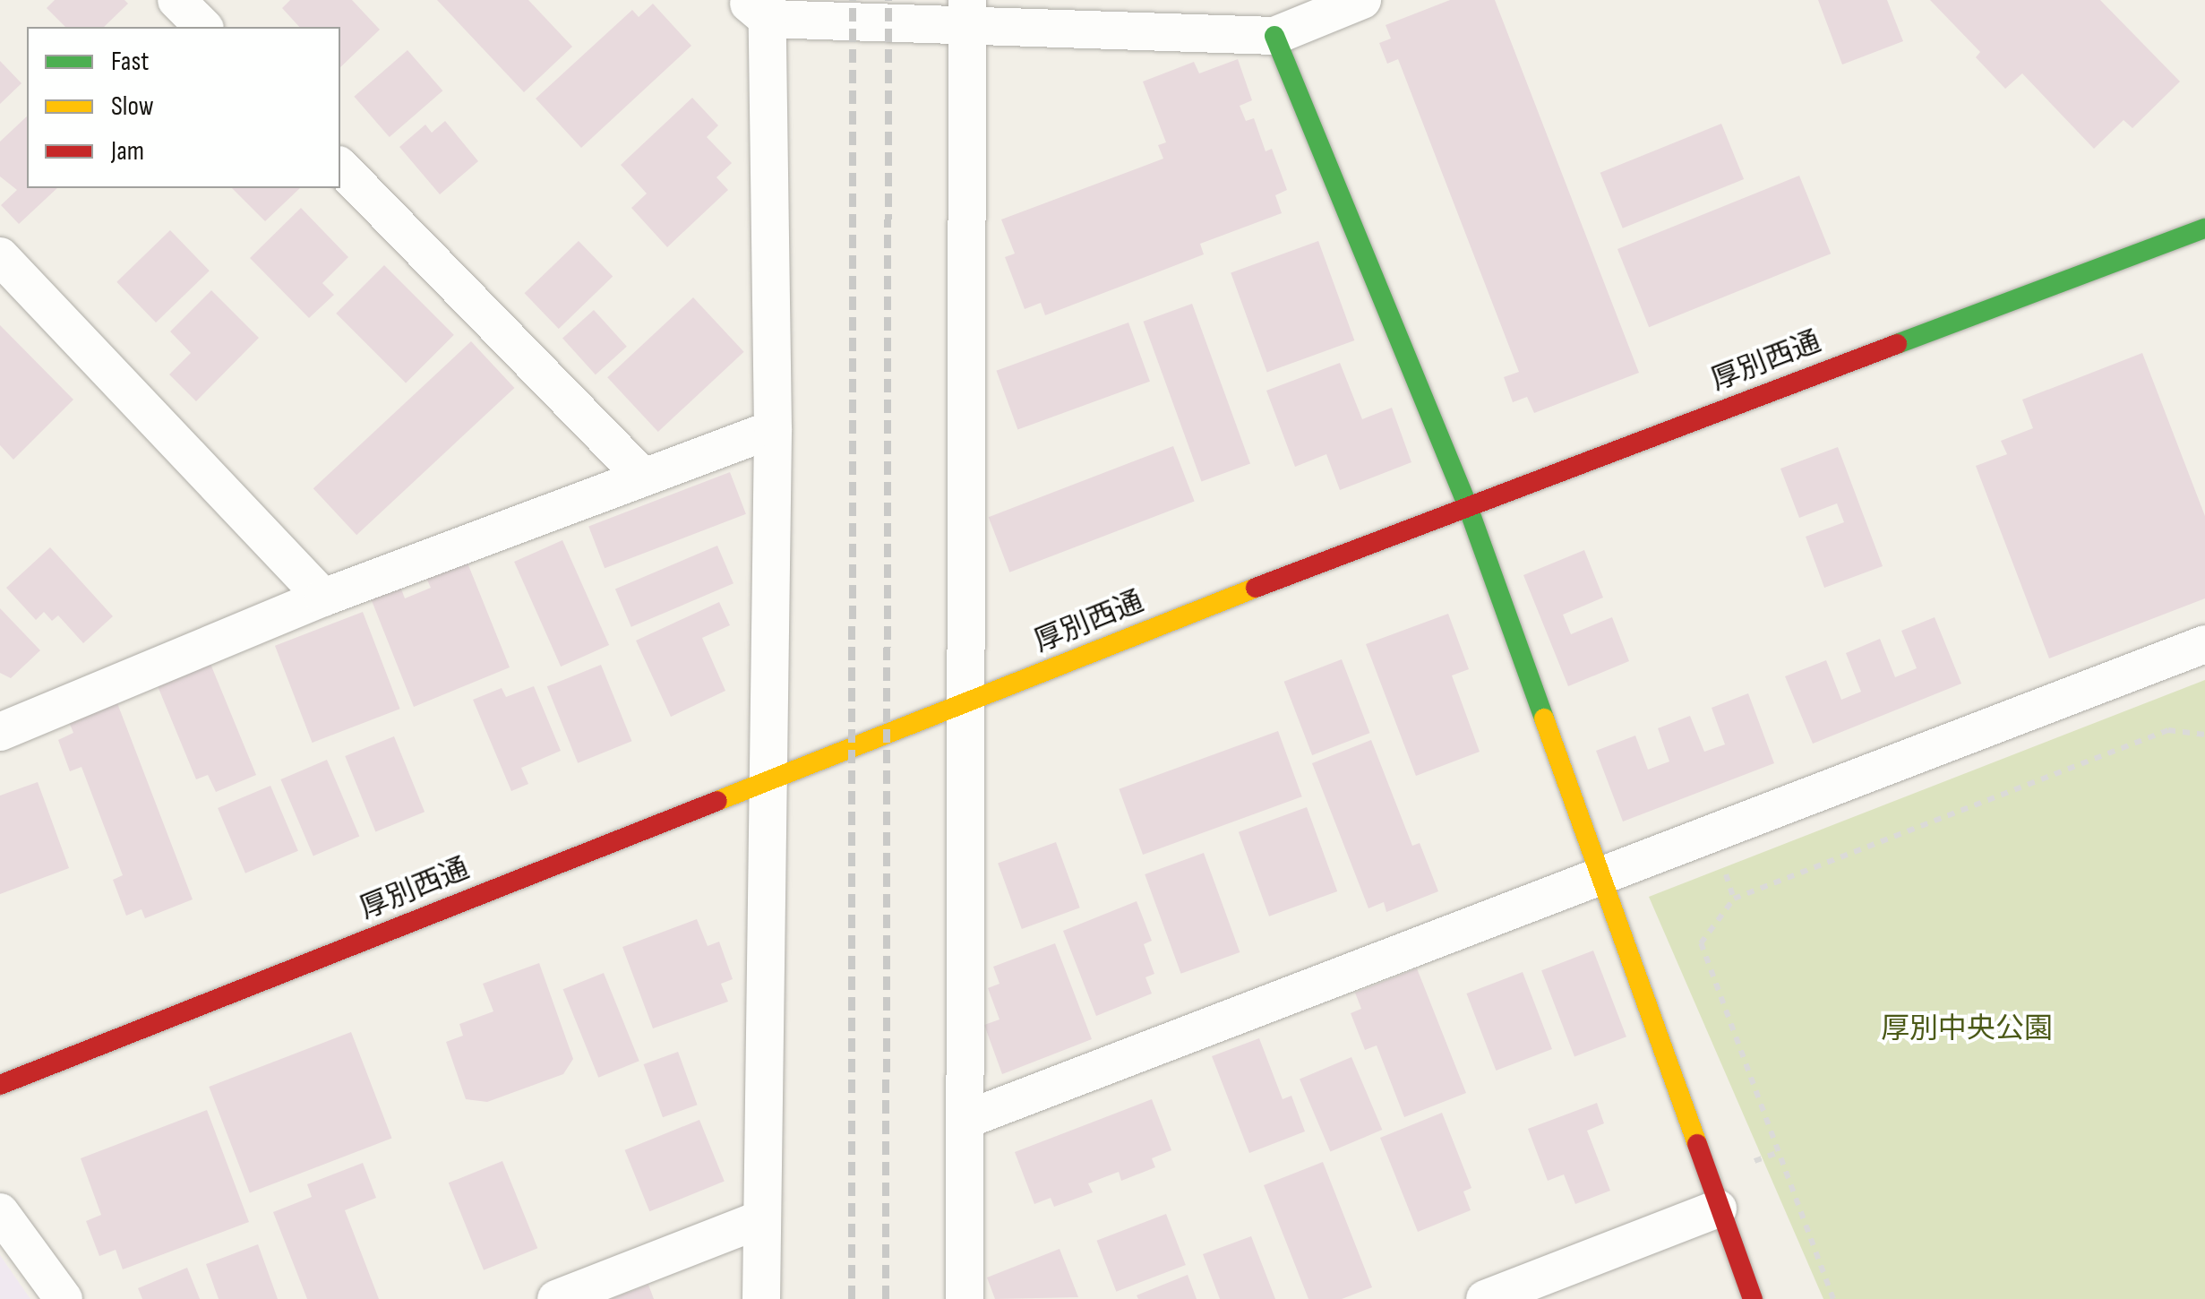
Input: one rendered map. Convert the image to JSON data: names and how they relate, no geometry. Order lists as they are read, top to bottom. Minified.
{"streets":{"street":["厚別西通"]},"parks":["厚別中央公園"],"legend":["Fast","Slow","Jam"]}
